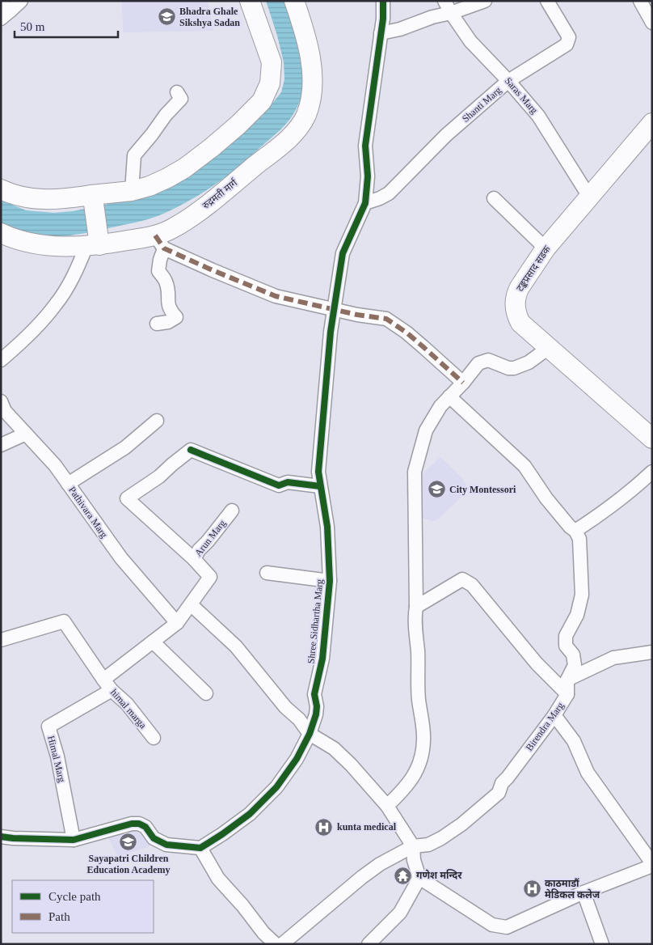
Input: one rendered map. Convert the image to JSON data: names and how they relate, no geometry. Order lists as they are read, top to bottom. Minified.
{"streets":{"street":["Saras Marg","Shanti Marg","रुद्रमती मार्ग","टङ्कप्रसाद सडक","Pathivara Marg","Arun Marg","Shree Sidhartha Marg","himal marga","Birendra Marg","Himal Marg"]},"crossings":[["Saras Marg","Shanti Marg"],["Saras Marg","टङ्कप्रसाद सडक"],["Shanti Marg","Shree Sidhartha Marg"],["himal marga","Himal Marg"]],"places":{"school or university":["Bhadra Ghale Sikshya Sadan","City Montessori","Sayapatri Children Education Academy"],"hospital":["kunta medical","काठमाडौं मेडिकल कलेज"],"temple":["गणेश मन्दिर"]},"legend":["Cycle path","Path"],"scale_bar":"50 m"}
